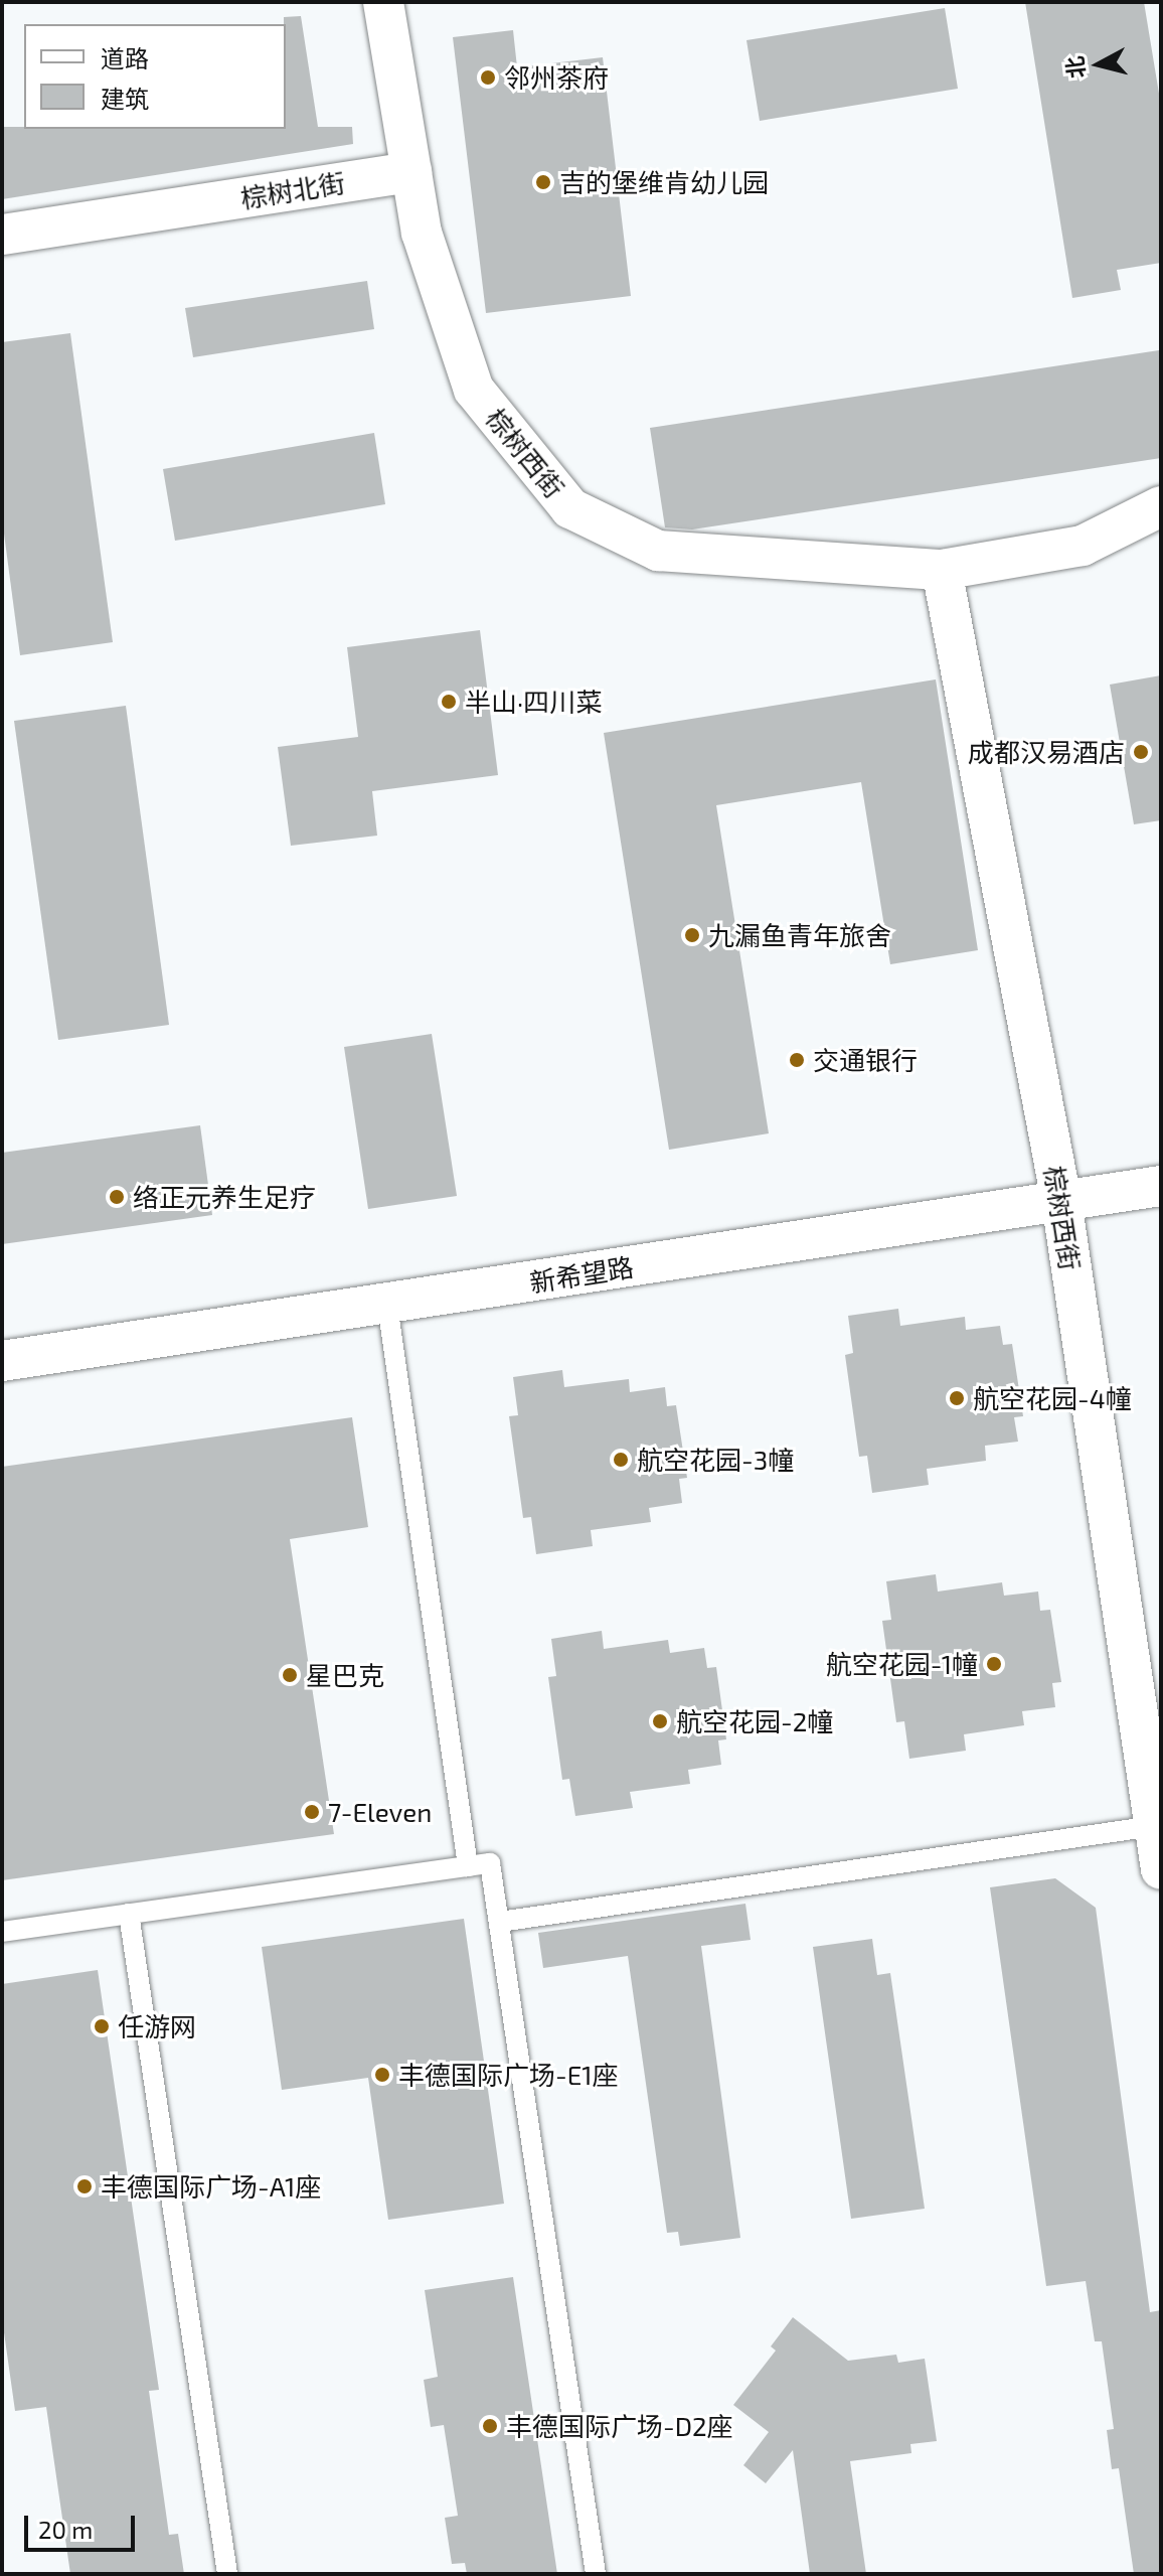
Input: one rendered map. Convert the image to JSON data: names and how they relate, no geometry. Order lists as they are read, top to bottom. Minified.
{"streets":{"street":["棕树北街","棕树西街","新希望路"]},"crossings":[["棕树北街","棕树西街"],["棕树西街","新希望路"]],"places":["邻州茶府","吉的堡维肯幼儿园","半山·四川菜","成都汉易酒店","九漏鱼青年旅舍","交通银行","络正元养生足疗","航空花园-4幢","航空花园-3幢","航空花园-1幢","星巴克","航空花园-2幢","7-Eleven","任游网","丰德国际广场-E1座","丰德国际广场-A1座","丰德国际广场-D2座"],"legend":["道路","建筑"],"scale_bar":"20 m","north":"left"}
